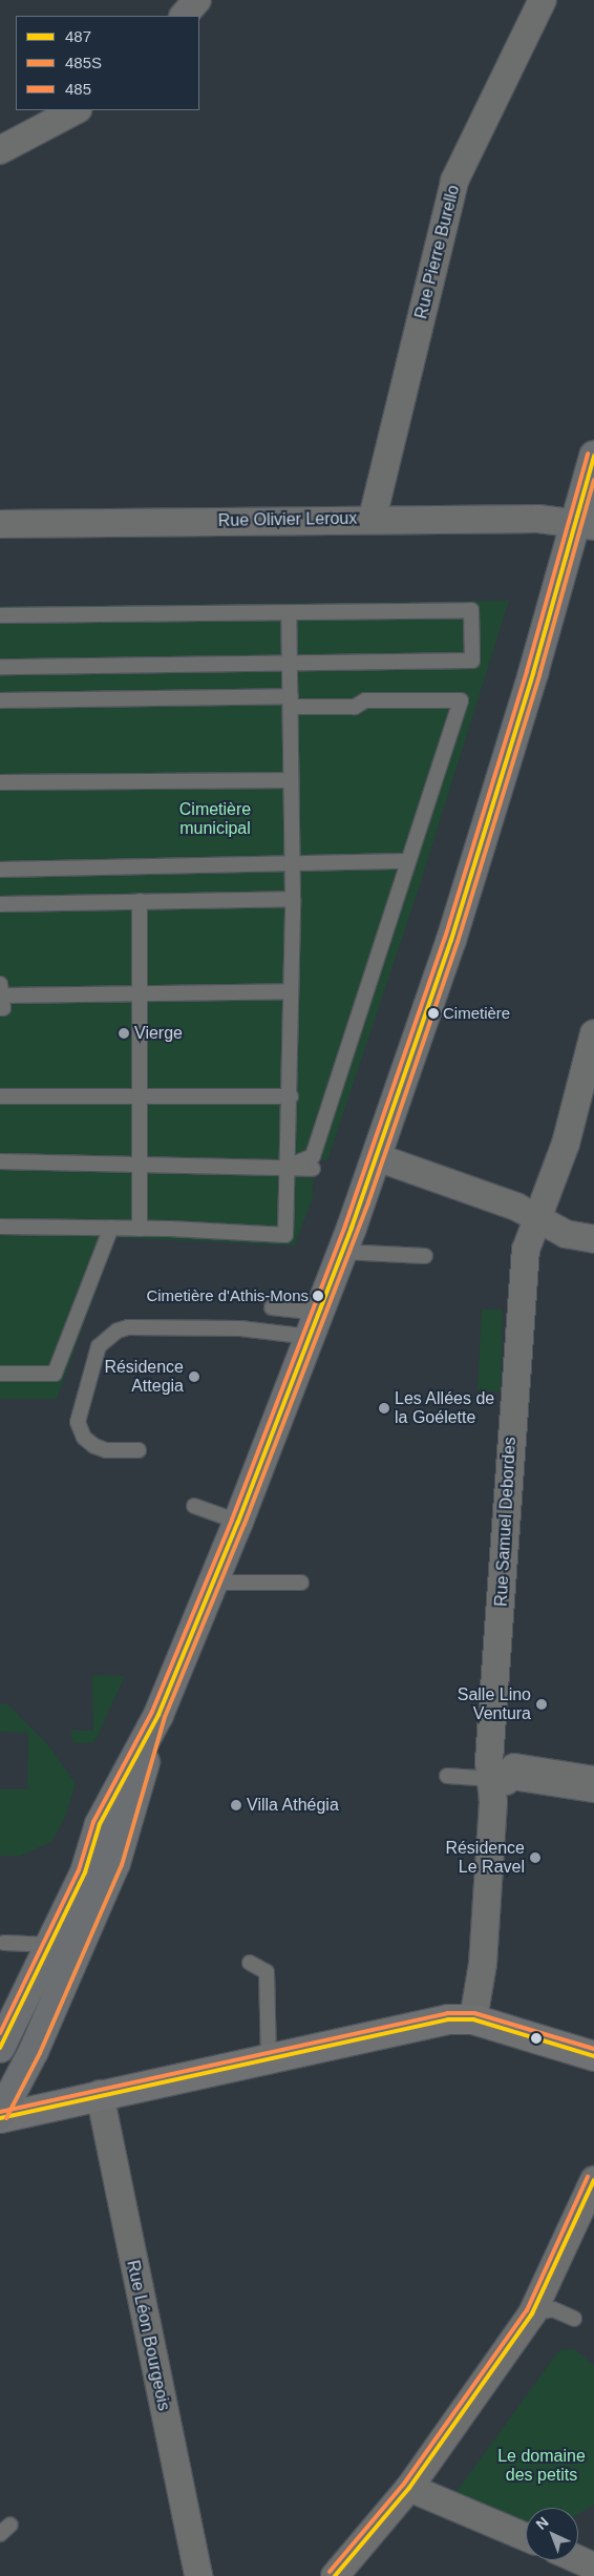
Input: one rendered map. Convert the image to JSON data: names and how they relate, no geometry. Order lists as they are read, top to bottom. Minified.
{"streets":{"street":["Rue Pierre Burello","Rue Olivier Leroux","Rue Samuel Debordes","Rue Léon Bourgeois"]},"crossings":[["Rue Pierre Burello","Rue Olivier Leroux"]],"parks":["Cimetière municipal","Le domaine des petits"],"places":["Cimetière","Vierge","Cimetière d'Athis-Mons","Résidence Attegia","Les Allées de la Goélette","Salle Lino Ventura","Villa Athégia","Résidence Le Ravel"],"lines":["transit line 485","transit line 487","transit line 485S"],"legend":["487","485S","485"],"north":"top left"}
